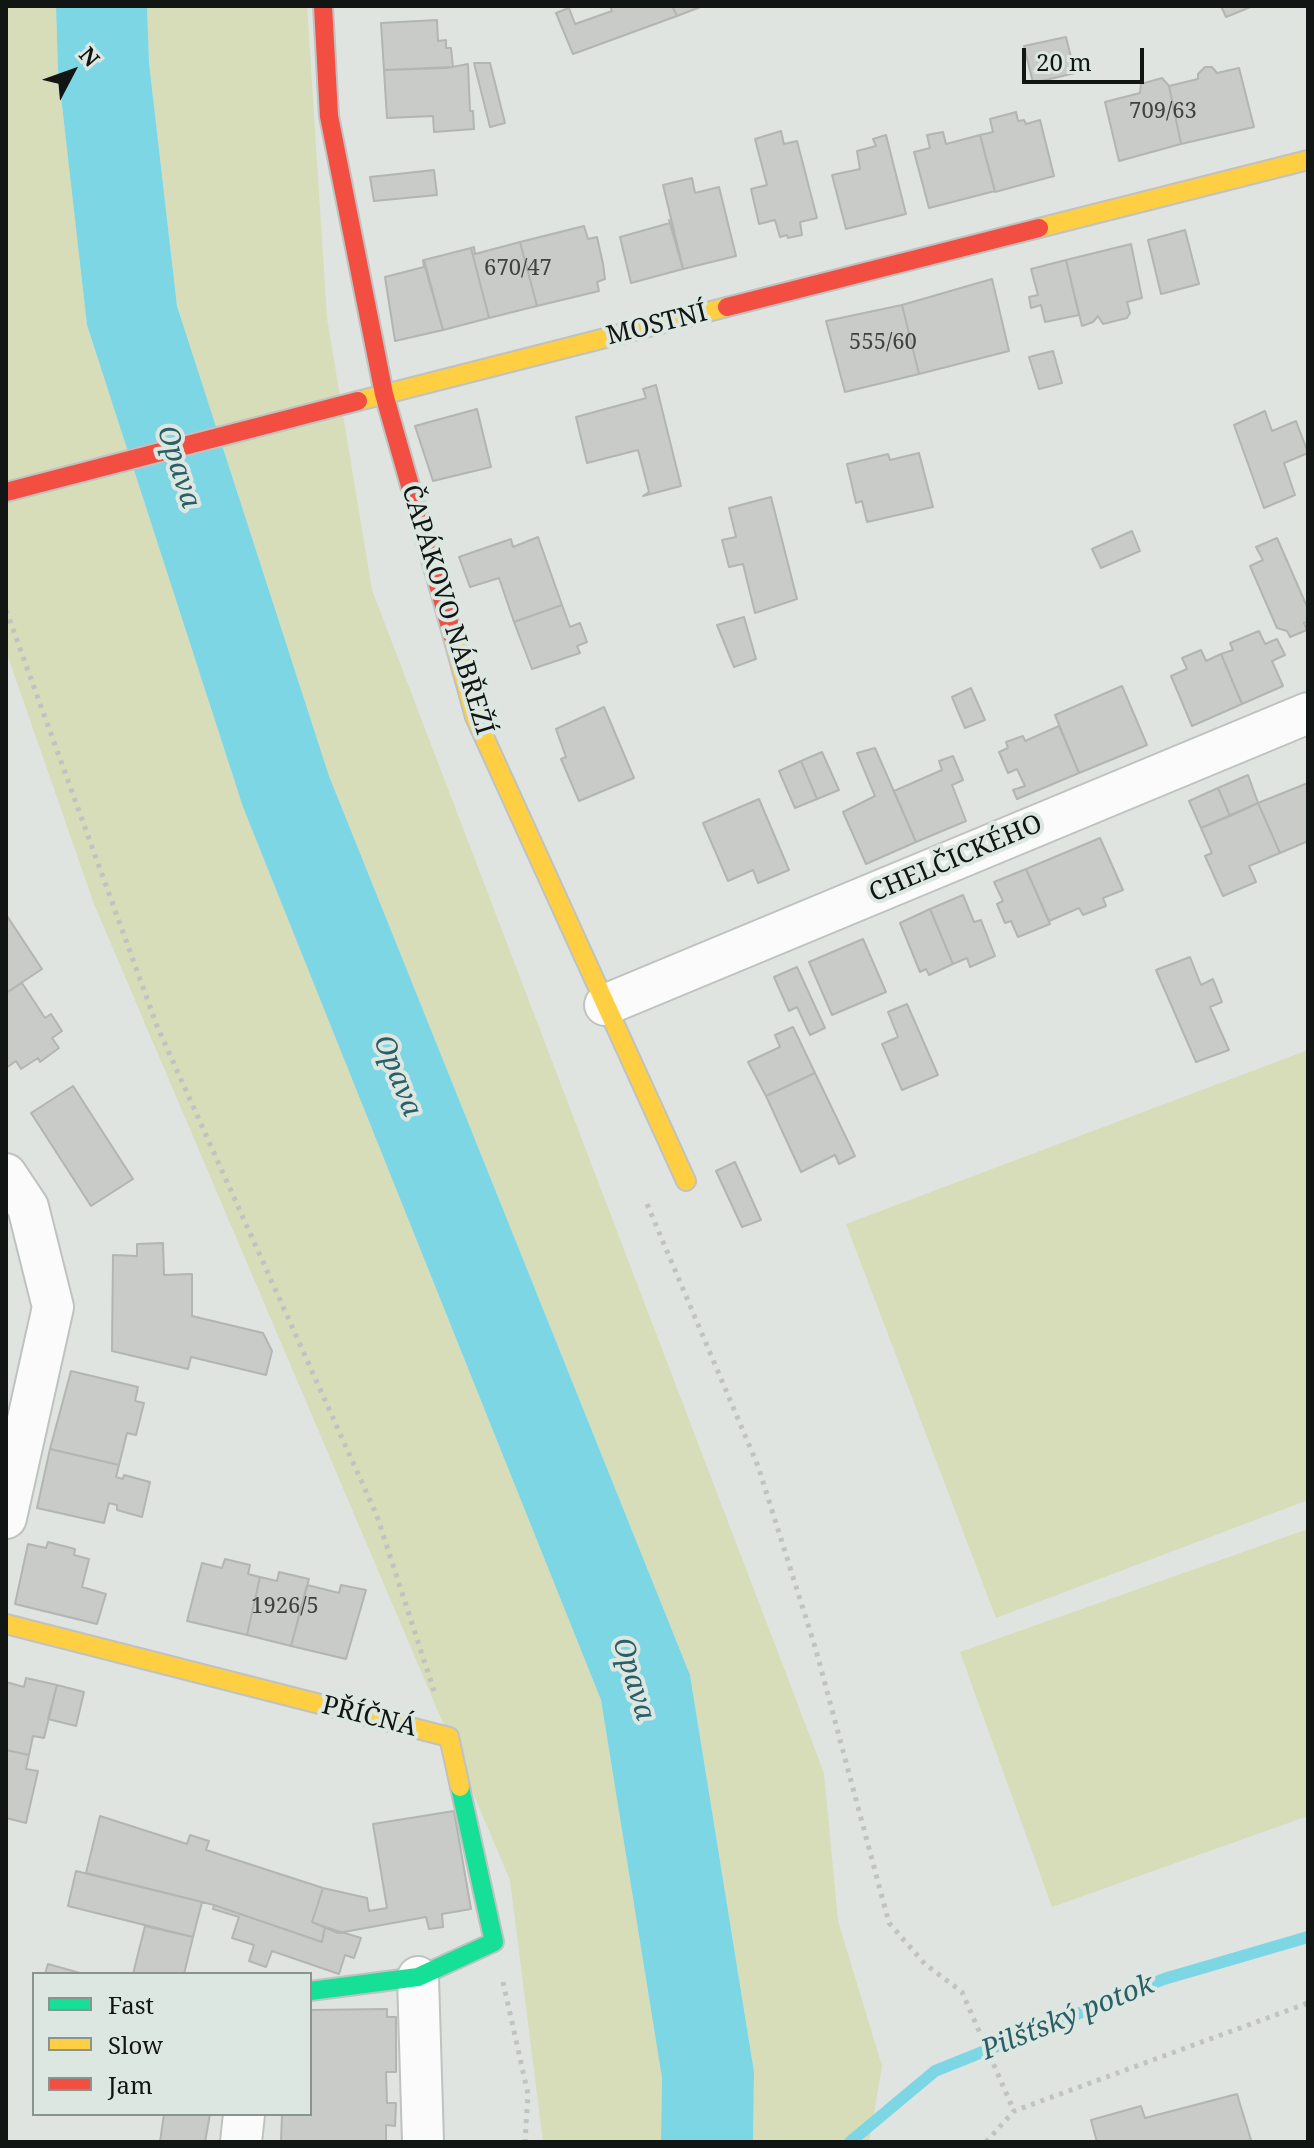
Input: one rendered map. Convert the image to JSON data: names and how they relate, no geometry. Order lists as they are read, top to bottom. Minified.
{"streets":{"street":["MOSTNÍ","ČAPÁKOVO NÁBŘEŽÍ","CHELČICKÉHO","PŘÍČNÁ"]},"crossings":[["MOSTNÍ","ČAPÁKOVO NÁBŘEŽÍ"],["ČAPÁKOVO NÁBŘEŽÍ","CHELČICKÉHO"]],"water":["Opava","Pilšťský potok"],"house_numbers":["709/63","670/47","555/60","1926/5"],"legend":["Fast","Slow","Jam"],"scale_bar":"20 m","north":"top right"}
